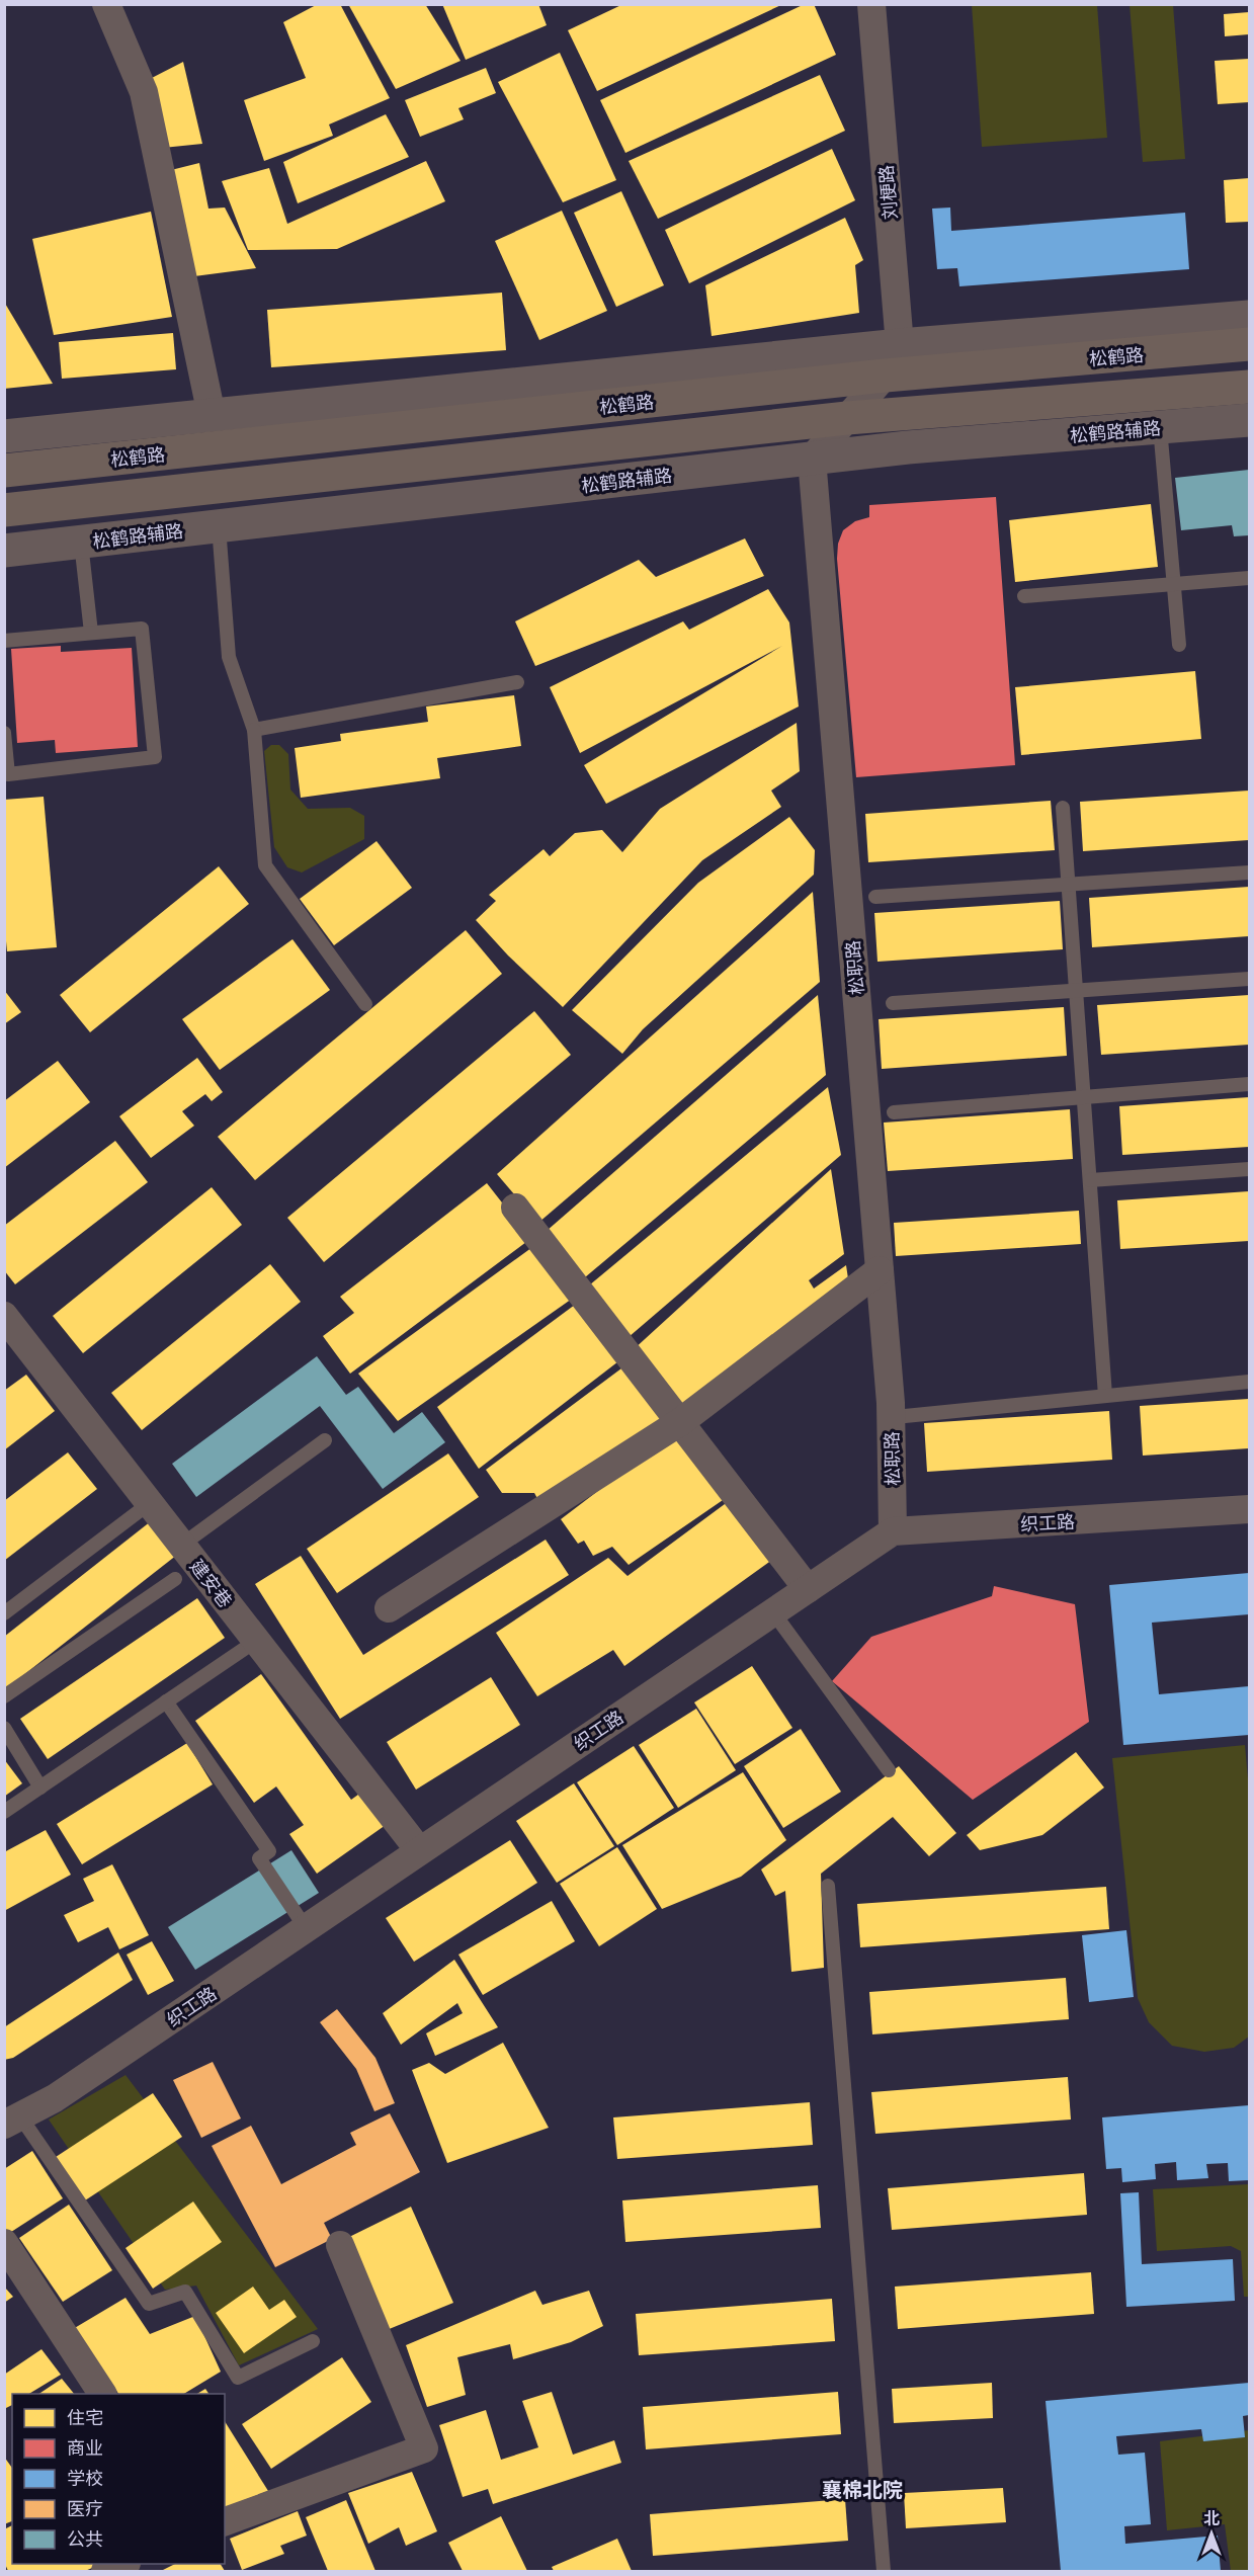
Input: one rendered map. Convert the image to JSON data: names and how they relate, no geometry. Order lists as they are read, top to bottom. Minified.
{"streets":{"main road":["松鹤路"],"street":["刘梗路","松鹤路辅路","松职路","织工路","建安巷"]},"crossings":[["松鹤路辅路","松职路"],["松职路","织工路"],["织工路","建安巷"]],"districts":["襄棉北院"],"legend":["住宅","商业","学校","医疗","公共"],"north":"top"}
